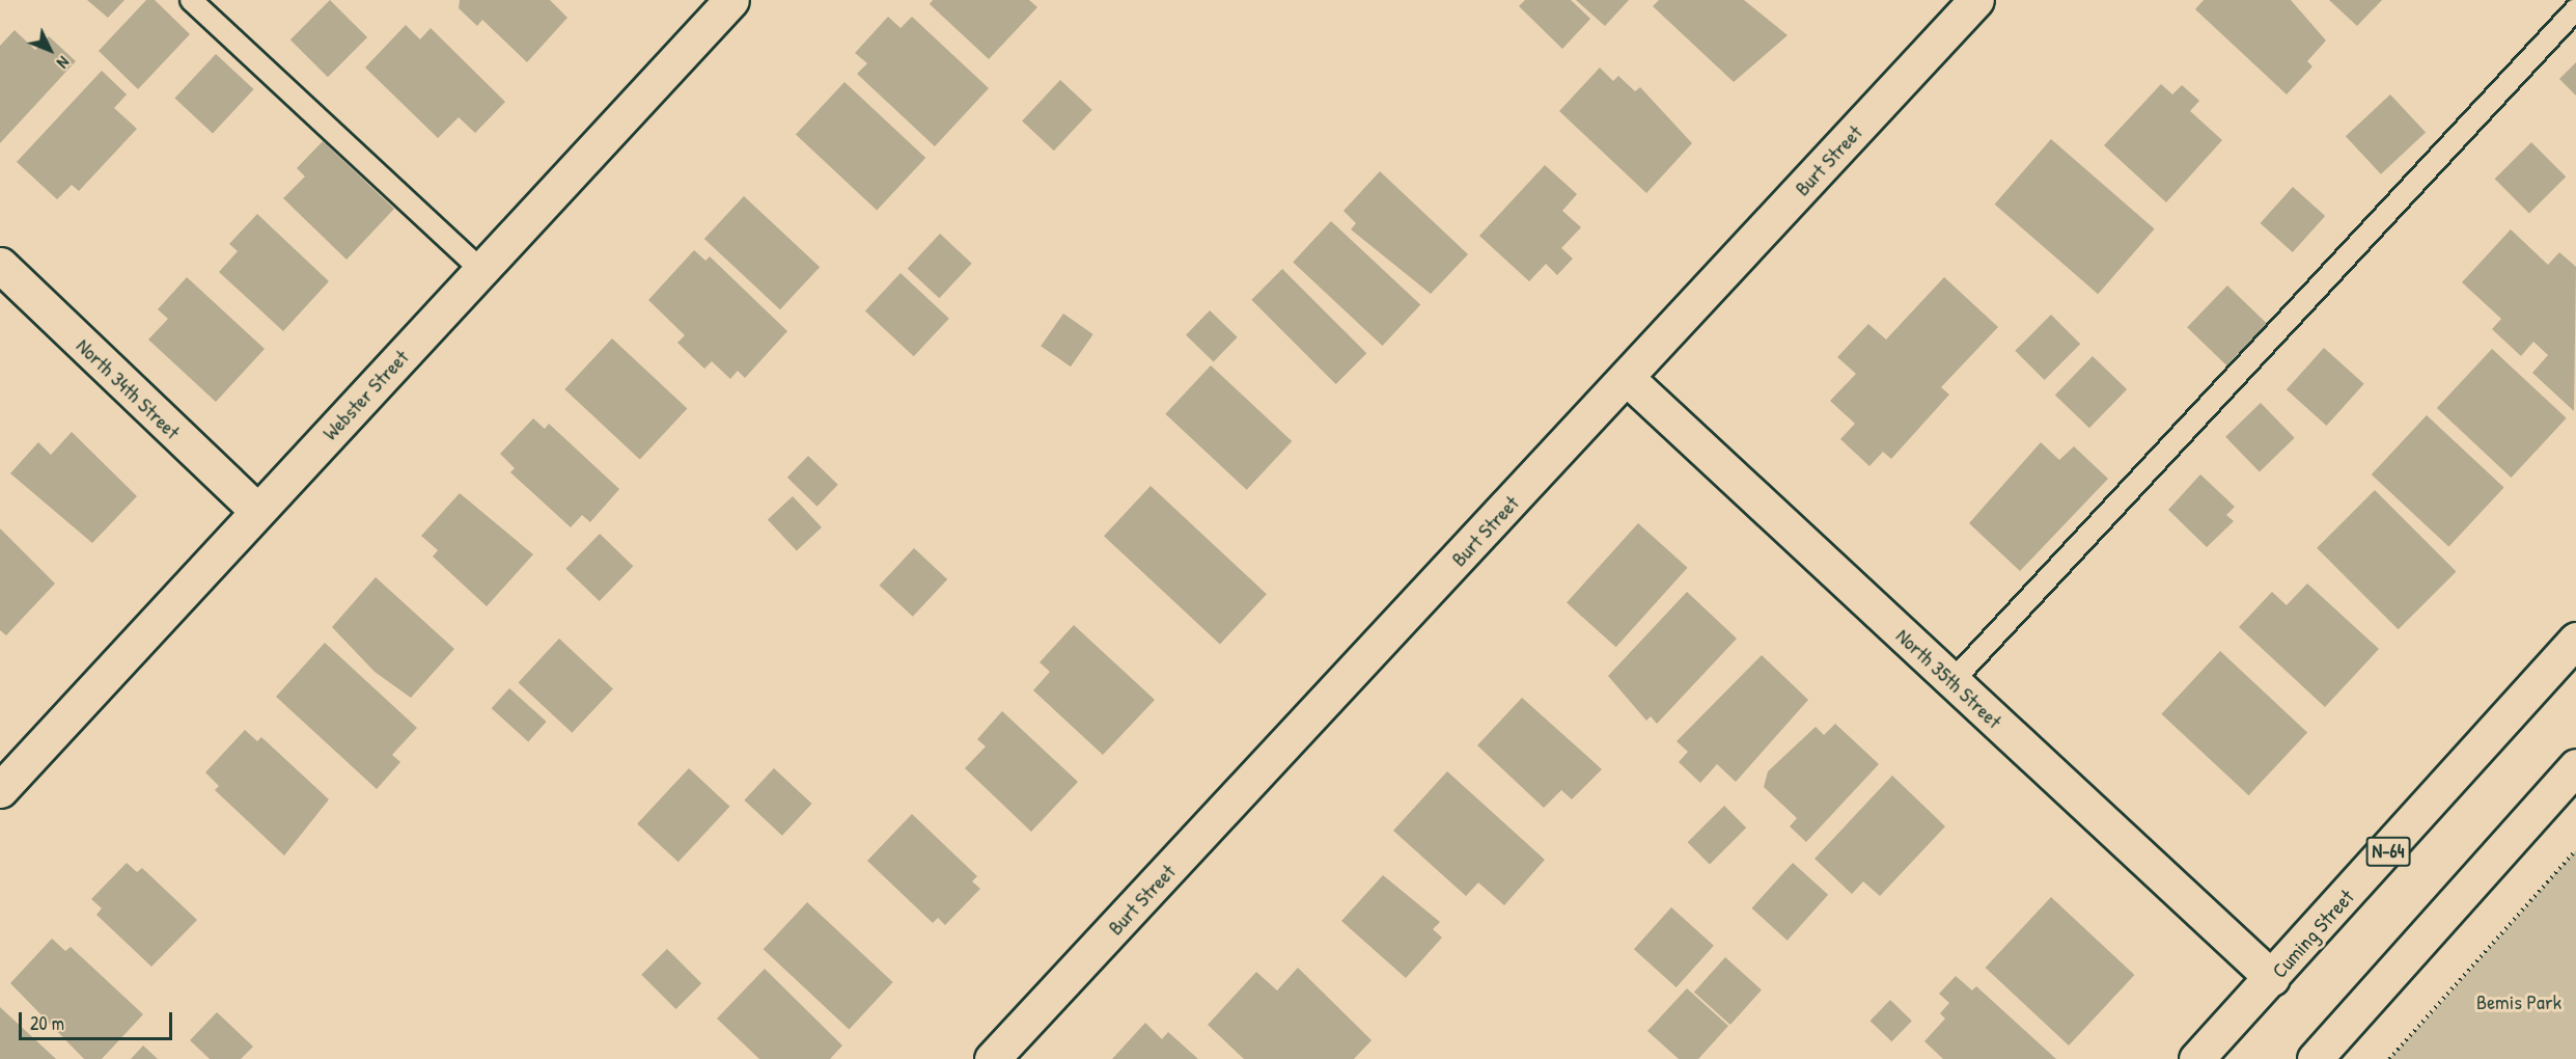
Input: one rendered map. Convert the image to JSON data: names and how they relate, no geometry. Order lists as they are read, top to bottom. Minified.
{"streets":{"street":["Burt Street","North 34th Street","Webster Street","North 35th Street","N-64","Cuming Street"]},"crossings":[["Burt Street","North 35th Street"],["North 34th Street","Webster Street"],["North 35th Street","Cuming Street"]],"parks":["Bemis Park"],"scale_bar":"20 m","north":"bottom right"}
